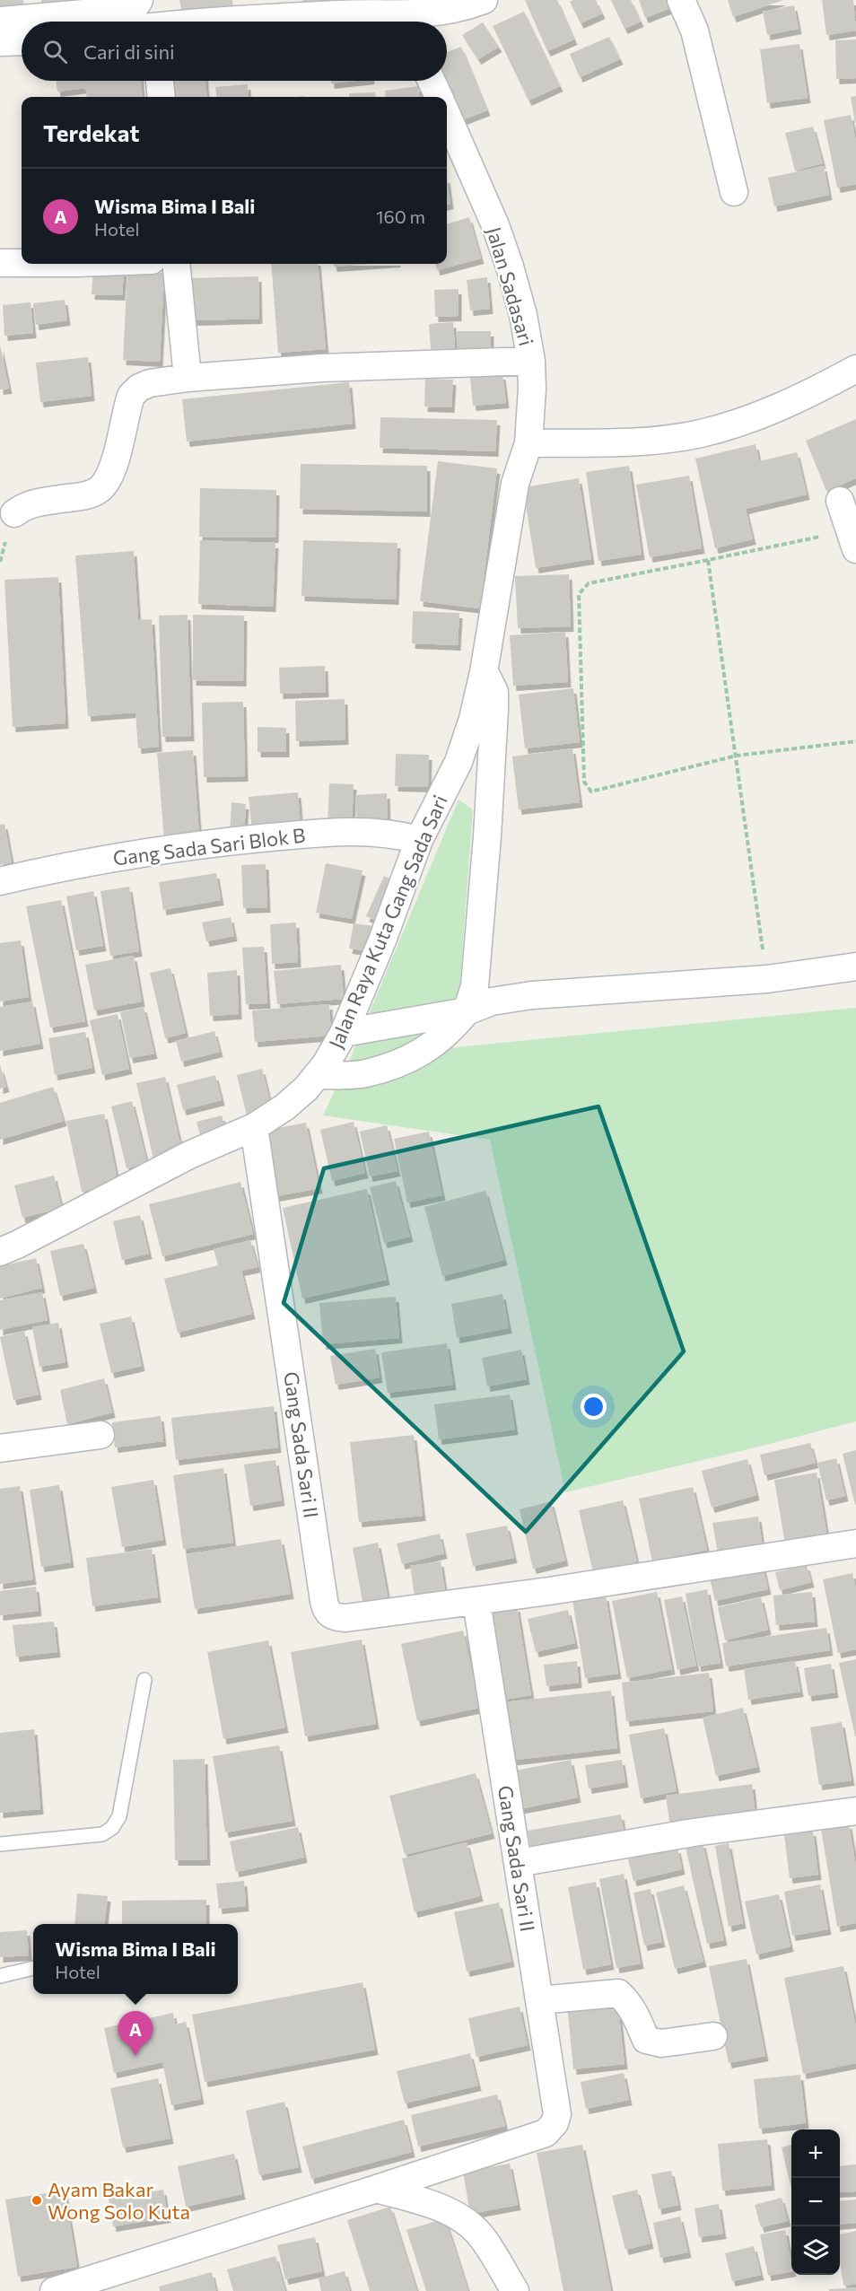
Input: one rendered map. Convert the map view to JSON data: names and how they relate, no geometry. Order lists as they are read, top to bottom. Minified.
{"streets":{"street":["Jalan Sadasari","Gang Sada Sari Blok B","Jalan Raya Kuta Gang Sada Sari","Gang Sada Sari II"]},"crossings":[["Jalan Sadasari","Jalan Raya Kuta Gang Sada Sari"],["Gang Sada Sari Blok B","Jalan Raya Kuta Gang Sada Sari"],["Jalan Raya Kuta Gang Sada Sari","Gang Sada Sari II"]],"places":["Ayam Bakar Wong Solo Kuta"],"page":{"search":"Cari di sini","heading":"Terdekat","list":[{"mark":"A","name":"Wisma Bima I Bali","note":"Hotel","value":"160 m"}],"popup":["Wisma Bima I Bali","Hotel"],"pins":"A","map_buttons":["+","−"]}}
